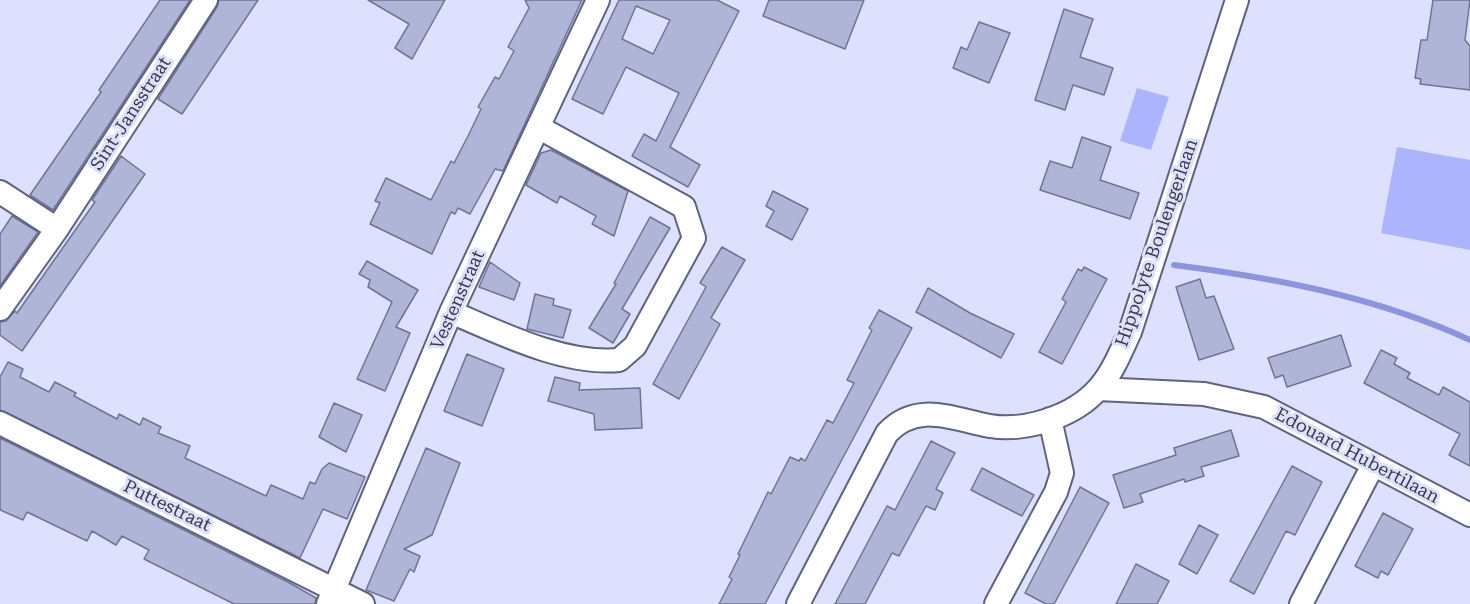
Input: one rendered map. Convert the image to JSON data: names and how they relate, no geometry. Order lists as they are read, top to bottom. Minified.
{"streets":{"street":["Sint-Jansstraat","Hippolyte Boulengerlaan","Vestenstraat","Edouard Hubertilaan","Puttestraat"]},"crossings":[["Hippolyte Boulengerlaan","Edouard Hubertilaan"],["Vestenstraat","Puttestraat"]]}
